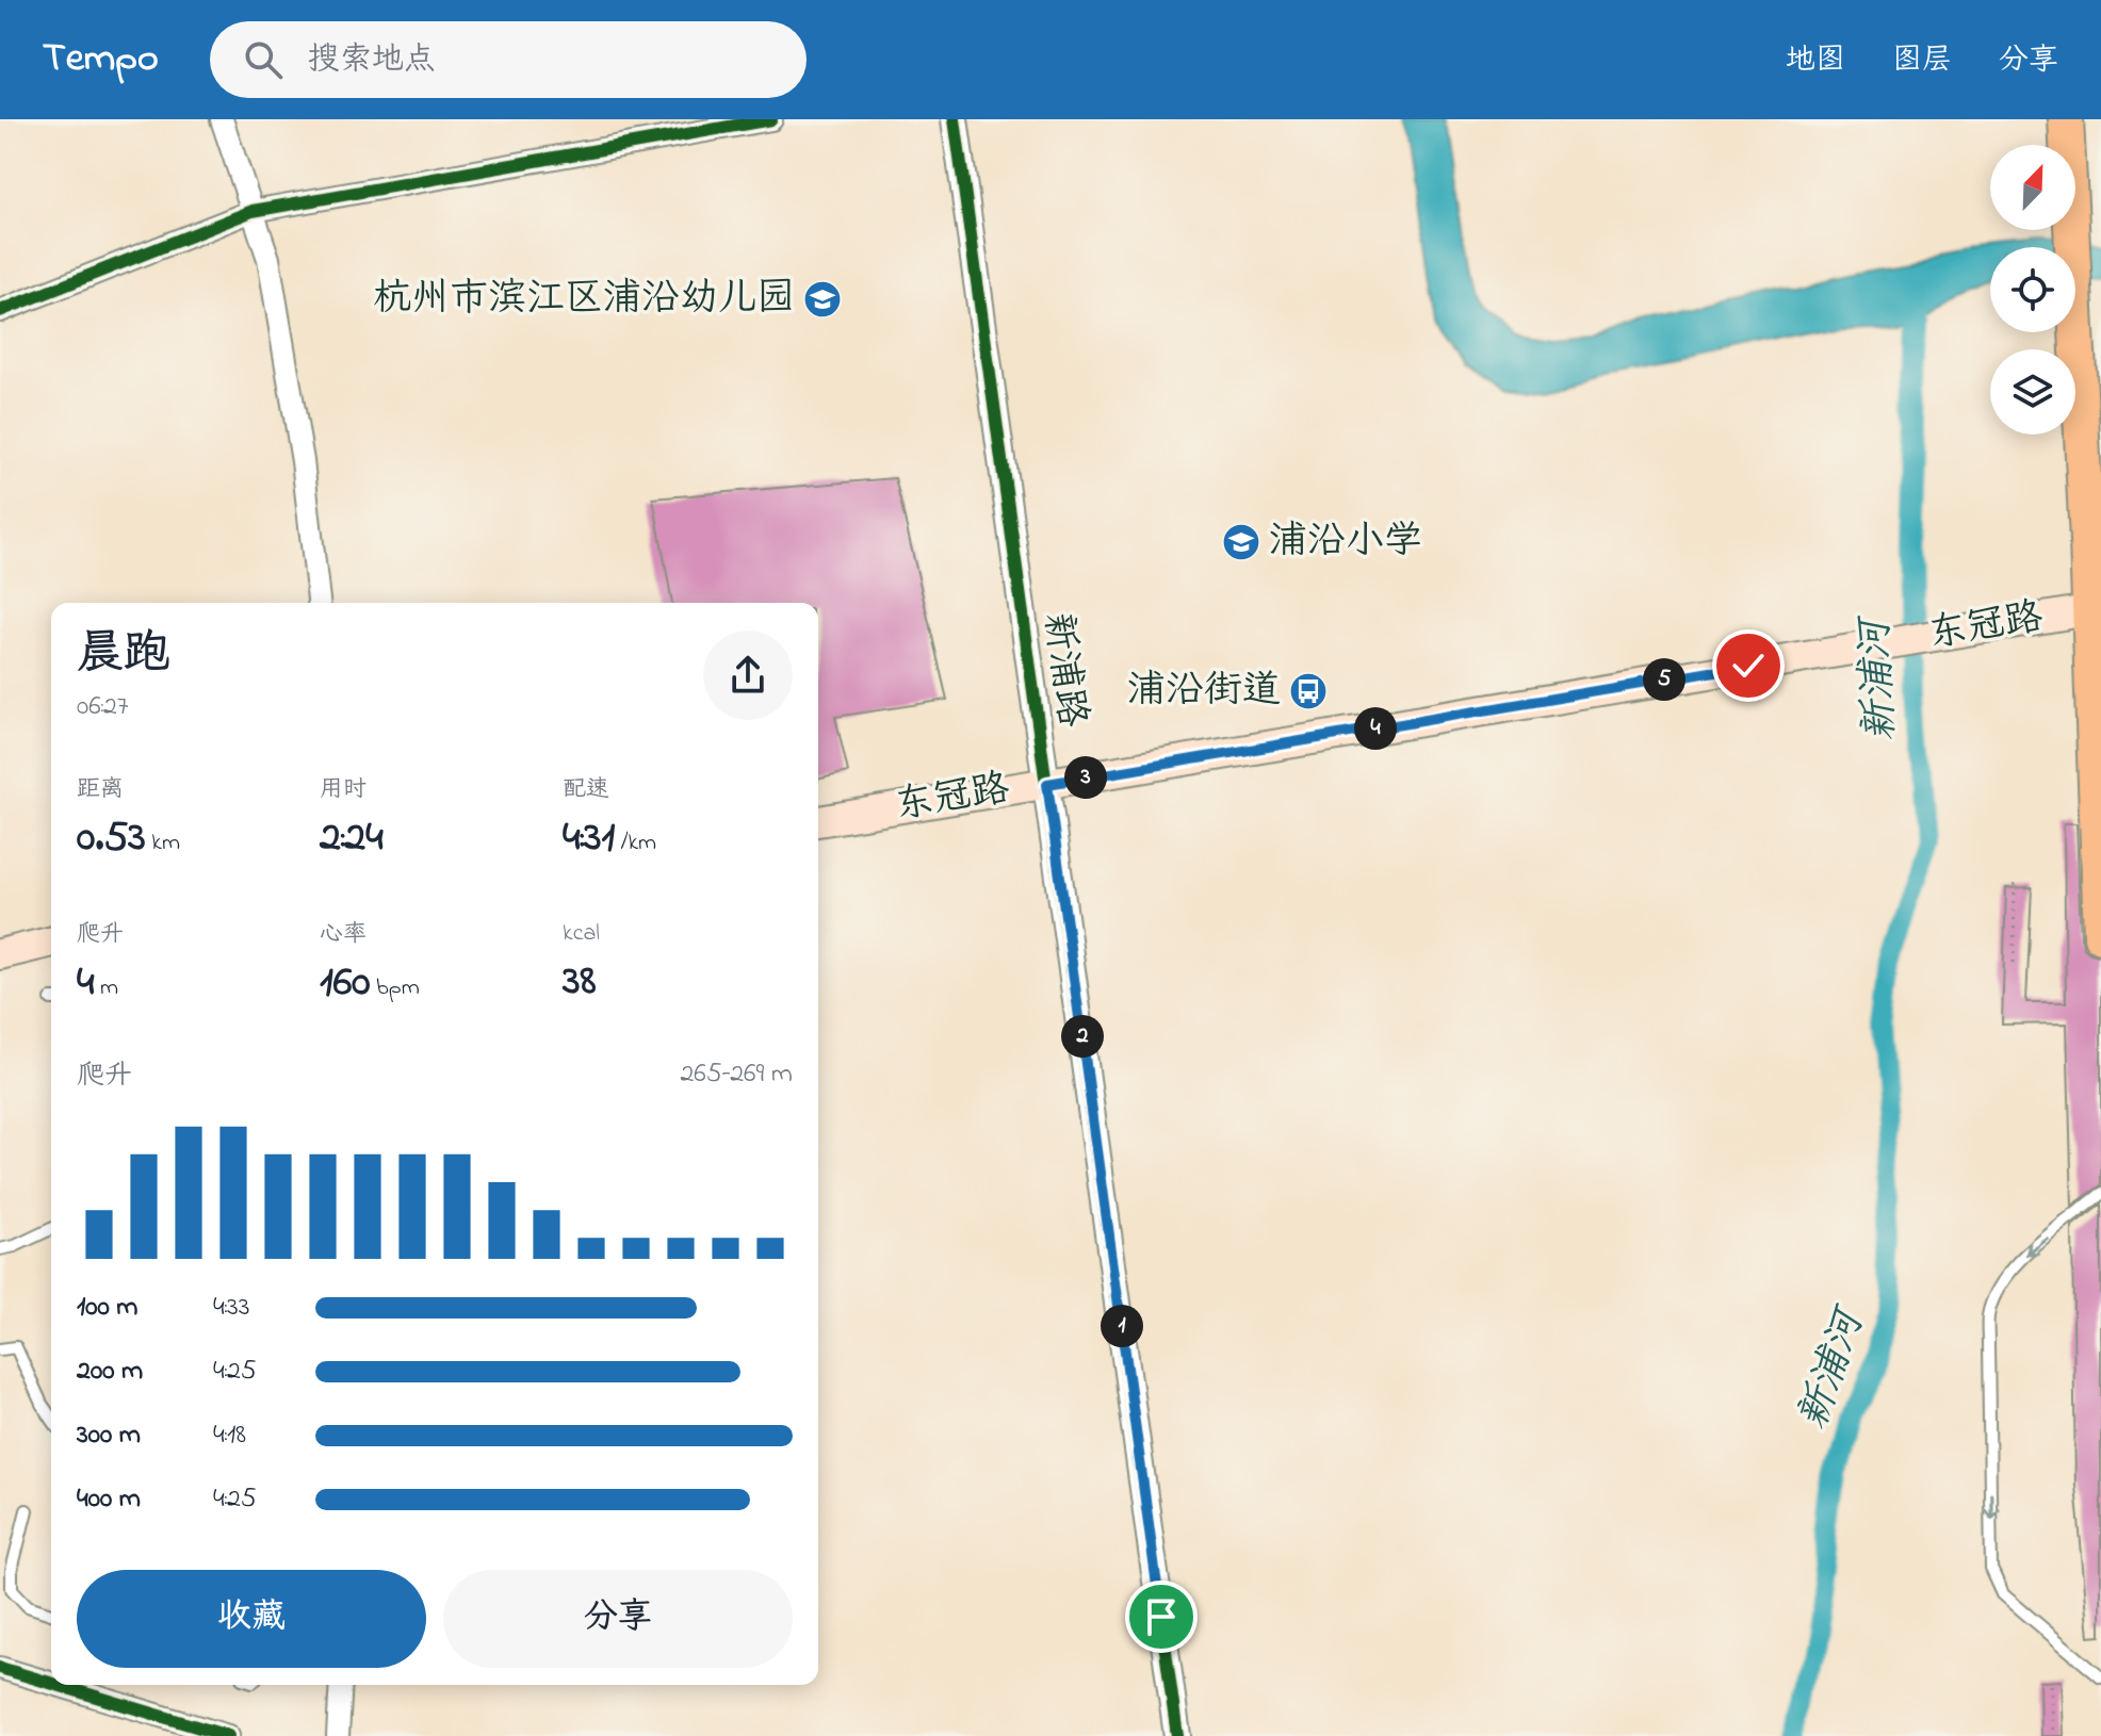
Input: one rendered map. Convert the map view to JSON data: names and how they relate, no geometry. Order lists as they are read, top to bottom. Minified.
{"streets":{"main road":["东冠路"],"street":["新浦路"]},"crossings":[["东冠路","新浦路"]],"water":["新浦河"],"places":{"school or university":["杭州市滨江区浦沿幼儿园","浦沿小学"],"bus stop":["浦沿街道"]},"north":"top right","page":{"header":"Tempo","search":"搜索地点","nav":["地图","图层","分享"],"heading":["晨跑","06:27"],"pins":["5","4","3","2","1"],"stats":[["距离","0.53 km"],["用时","2:24"],["配速","4:31 /km"],["爬升","4 m"],["心率","160 bpm"],["kcal","38"]],"chart":["爬升","265–269 m"],"list":[{"name":"100 m","note":"4:33"},{"name":"200 m","note":"4:25"},{"name":"300 m","note":"4:18"},{"name":"400 m","note":"4:25"}],"buttons":["收藏","分享"]}}
